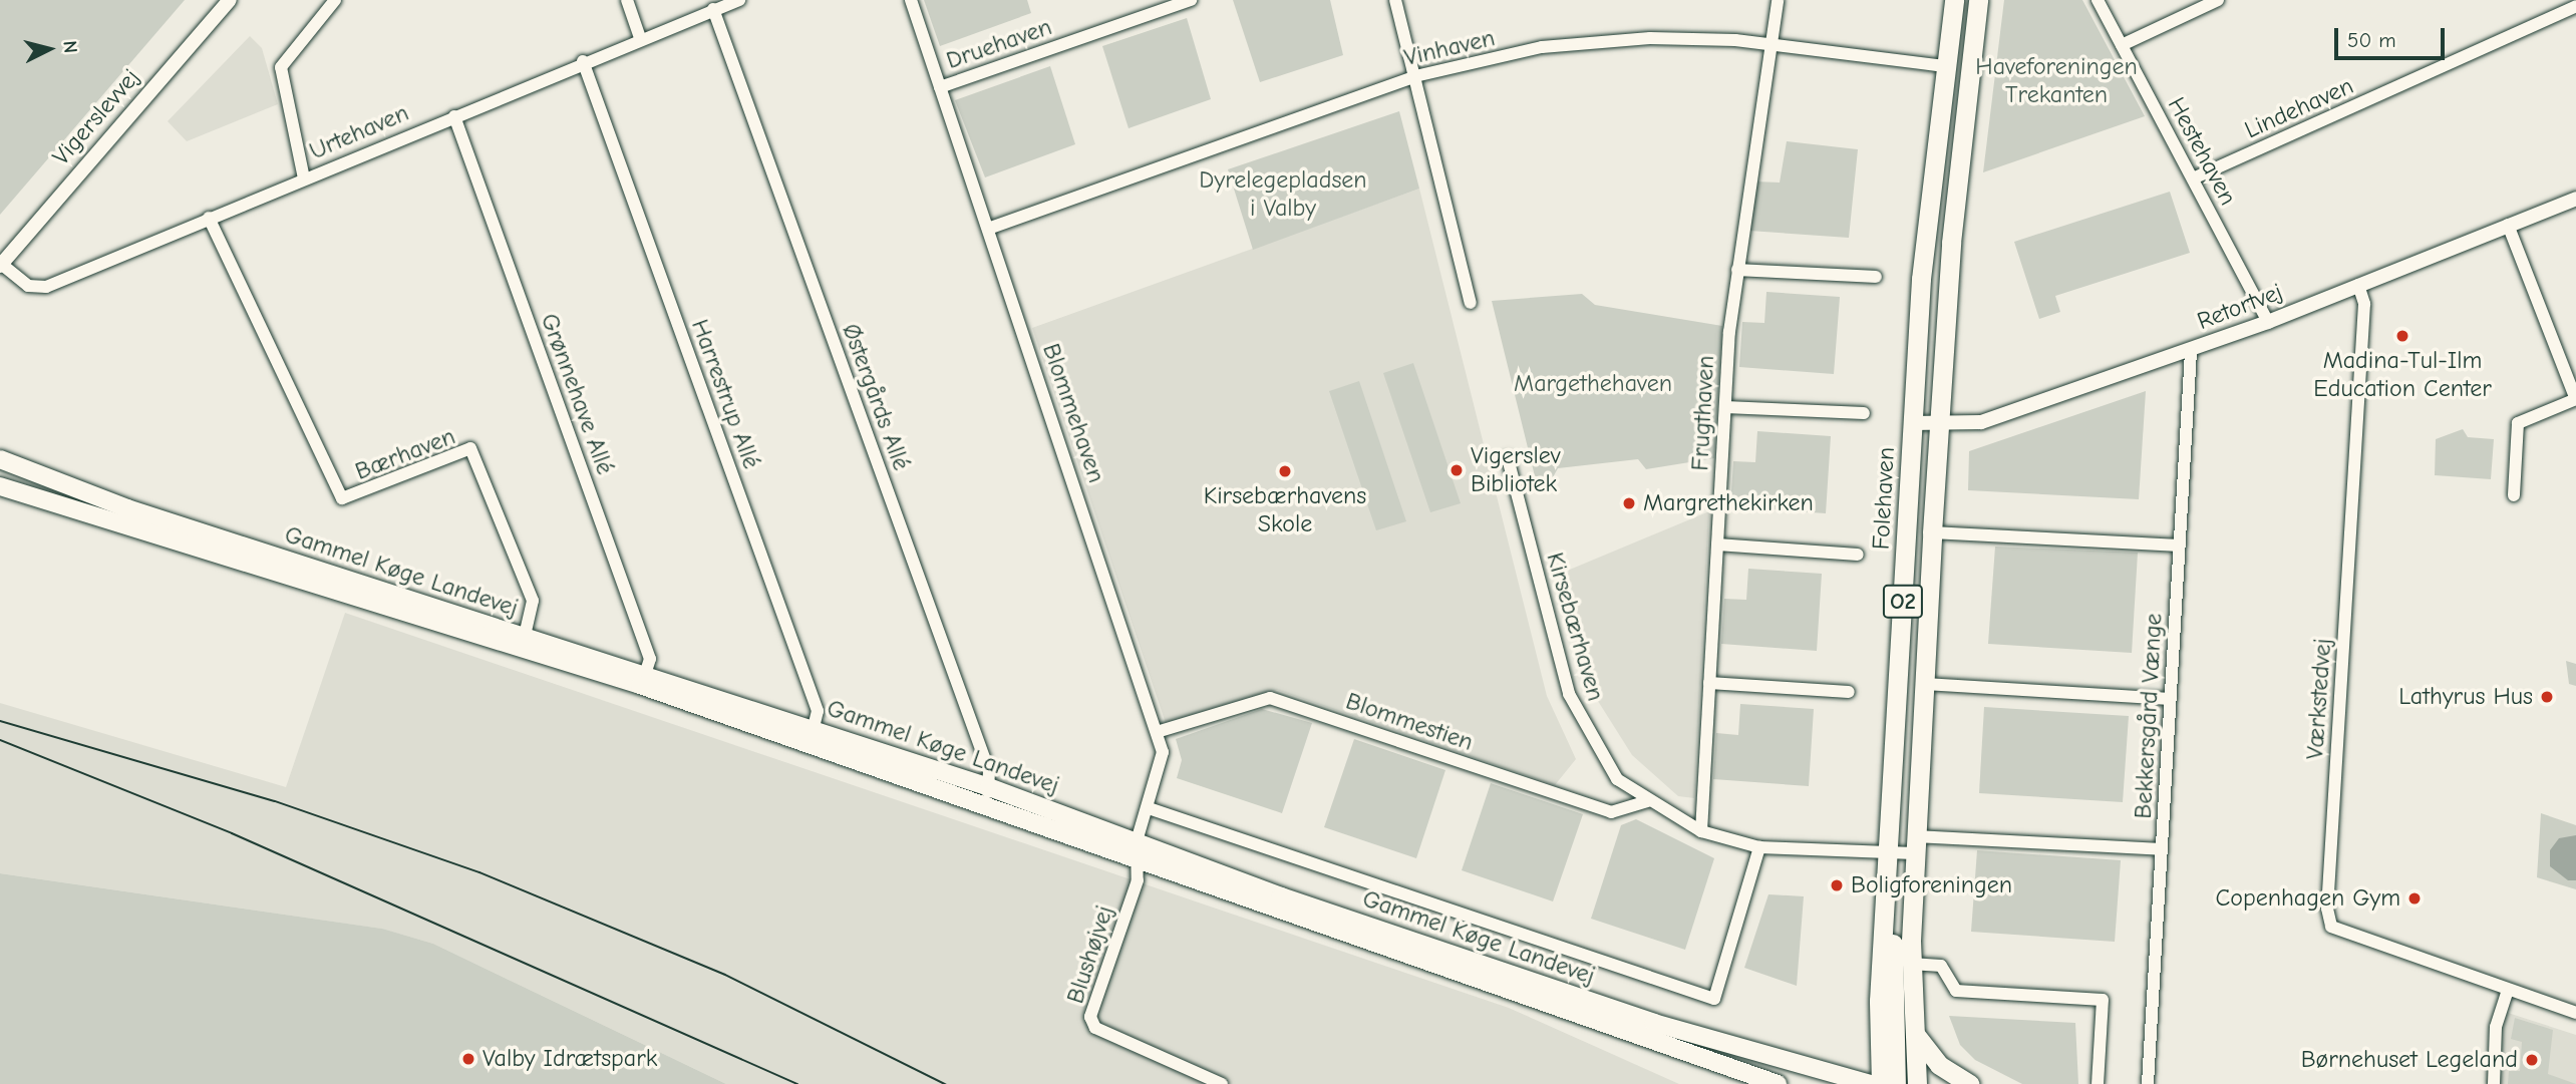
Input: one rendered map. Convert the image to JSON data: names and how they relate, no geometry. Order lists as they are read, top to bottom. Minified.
{"streets":{"main road":["Folehaven","Gammel Køge Landevej","O2"],"street":["Druehaven","Vinhaven","Lindehaven","Vigerslevvej","Urtehaven","Hestehaven","Retortvej","Grønnehave Allé","Harrestrup Allé","Østergårds Allé","Blommehaven","Frugthaven","Bærhaven","Kirsebærhaven","Værkstedvej","Bekkersgård Vænge","Blommestien","Blushøjvej"]},"crossings":[["Druehaven","Blommehaven"],["Vinhaven","Blommehaven"],["Vinhaven","Frugthaven"],["Vinhaven","Folehaven"],["Lindehaven","Hestehaven"],["Vigerslevvej","Urtehaven"],["Urtehaven","Grønnehave Allé"],["Urtehaven","Harrestrup Allé"],["Urtehaven","Østergårds Allé"],["Urtehaven","Bærhaven"],["Hestehaven","Retortvej"],["Retortvej","Folehaven"],["Retortvej","Værkstedvej"],["Retortvej","Bekkersgård Vænge"],["Grønnehave Allé","Gammel Køge Landevej"],["Harrestrup Allé","Gammel Køge Landevej"],["Østergårds Allé","Gammel Køge Landevej"],["Blommehaven","Gammel Køge Landevej"],["Blommehaven","Blommestien"],["Blommehaven","Blushøjvej"],["Frugthaven","Folehaven"],["Frugthaven","Kirsebærhaven"],["Bærhaven","Gammel Køge Landevej"],["Folehaven","Kirsebærhaven"],["Folehaven","Bekkersgård Vænge"],["Gammel Køge Landevej","Kirsebærhaven"],["Gammel Køge Landevej","Blushøjvej"],["Kirsebærhaven","Blommestien"]],"parks":["Haveforeningen Trekanten","Dyrelegepladsen i Valby","Margethehaven"],"places":["Madina-Tul-Ilm Education Center","Vigerslev Bibliotek","Kirsebærhavens Skole","Margrethekirken","Lathyrus Hus","Boligforeningen","Copenhagen Gym","Valby Idrætspark","Børnehuset Legeland"],"scale_bar":"50 m","north":"right"}
